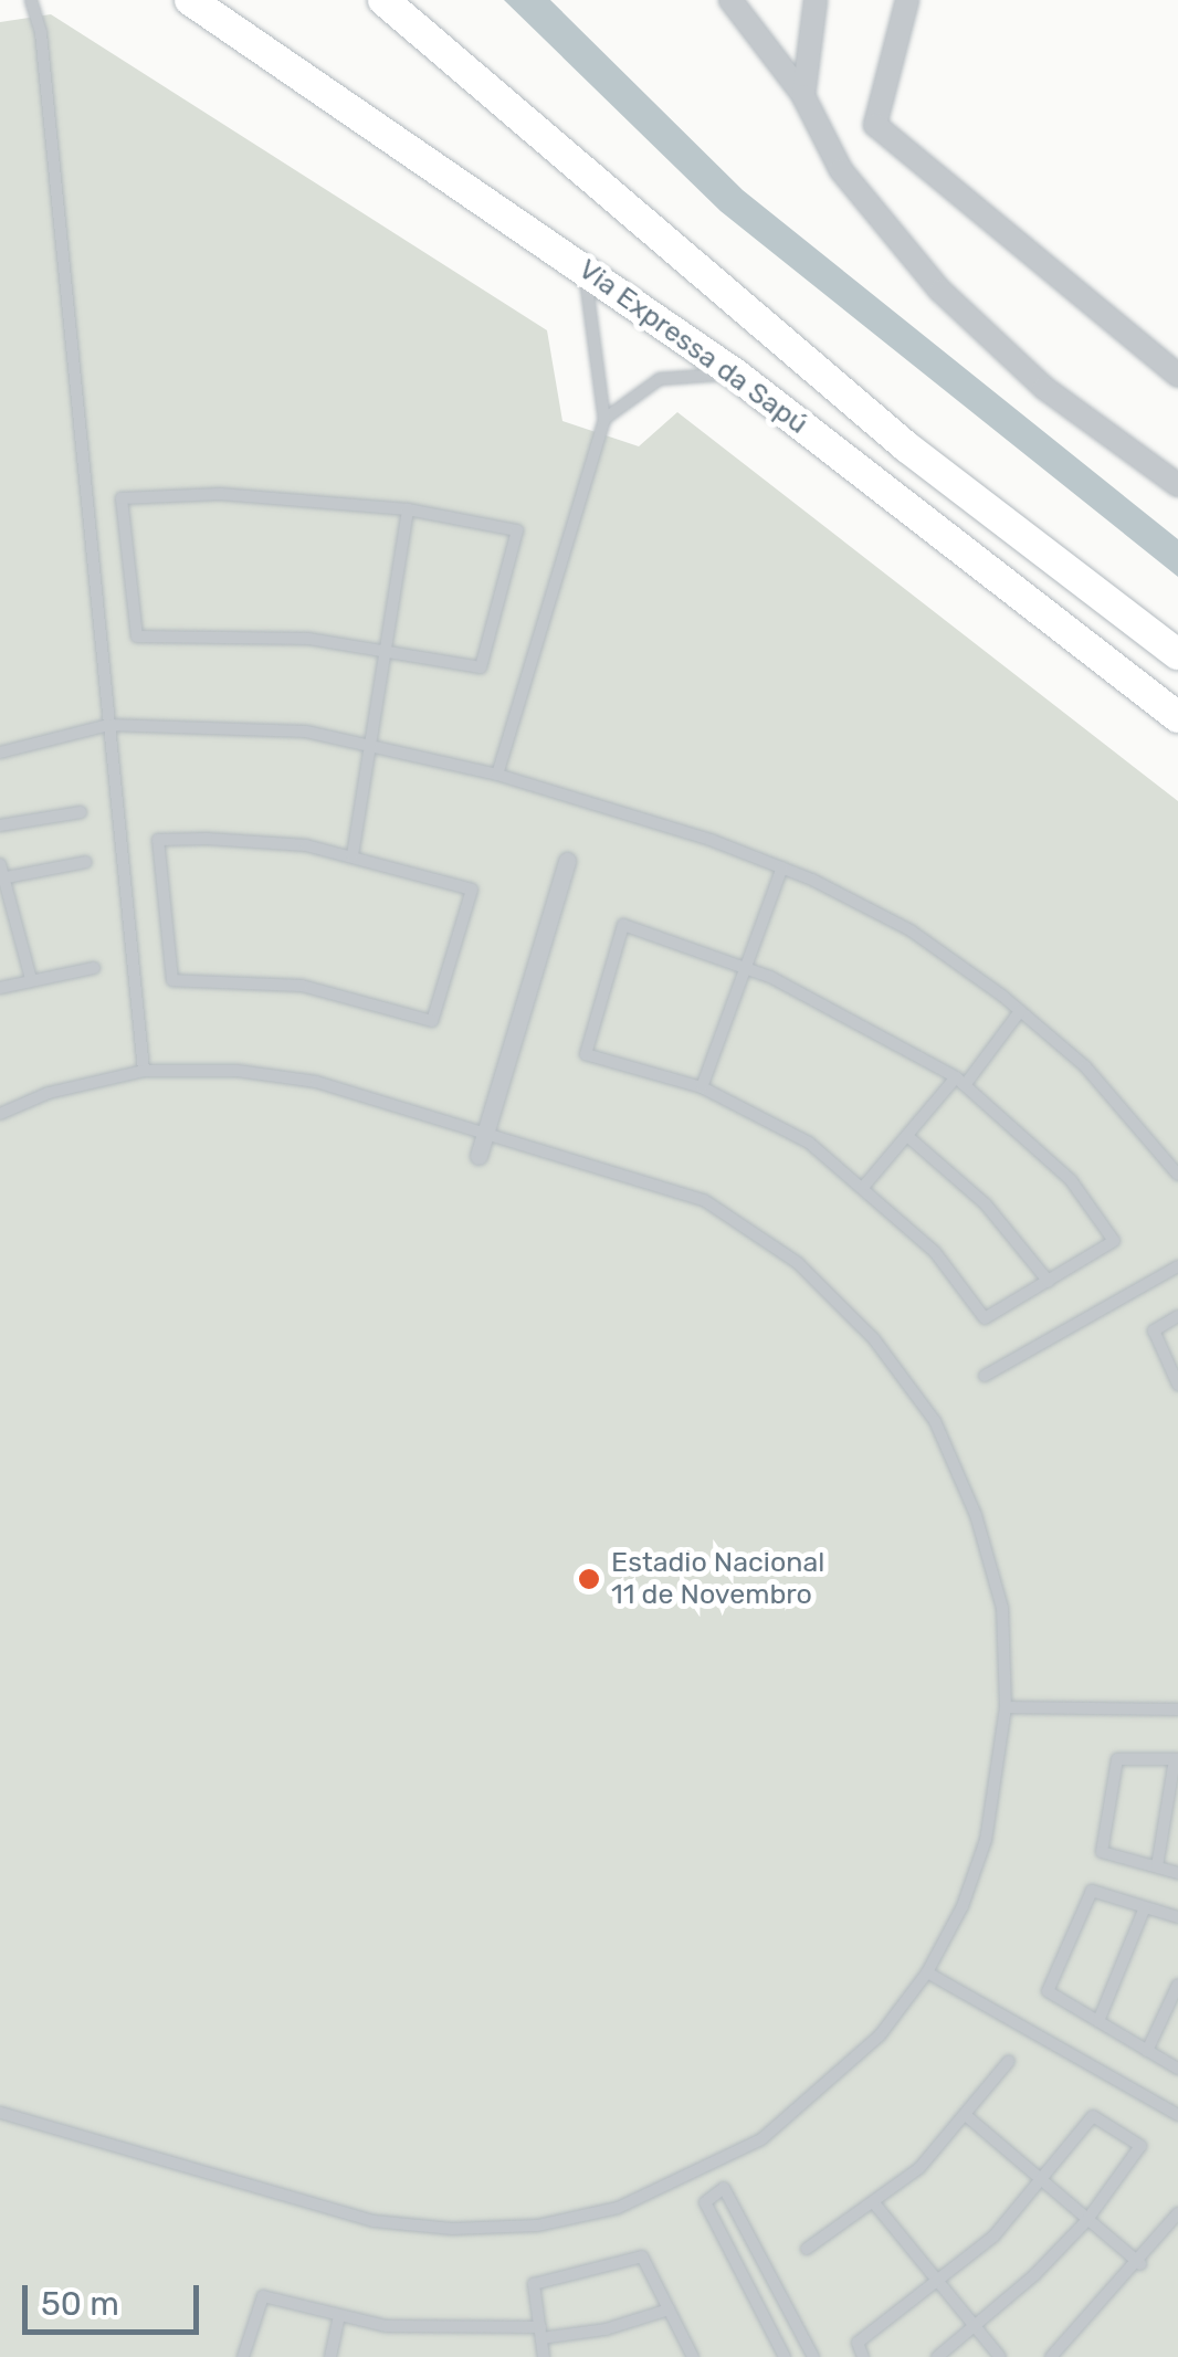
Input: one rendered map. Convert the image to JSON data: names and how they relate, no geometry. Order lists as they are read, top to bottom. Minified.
{"streets":{"main road":["Via Expressa da Sapú"]},"places":["Estadio Nacional 11 de Novembro"],"scale_bar":"50 m"}
